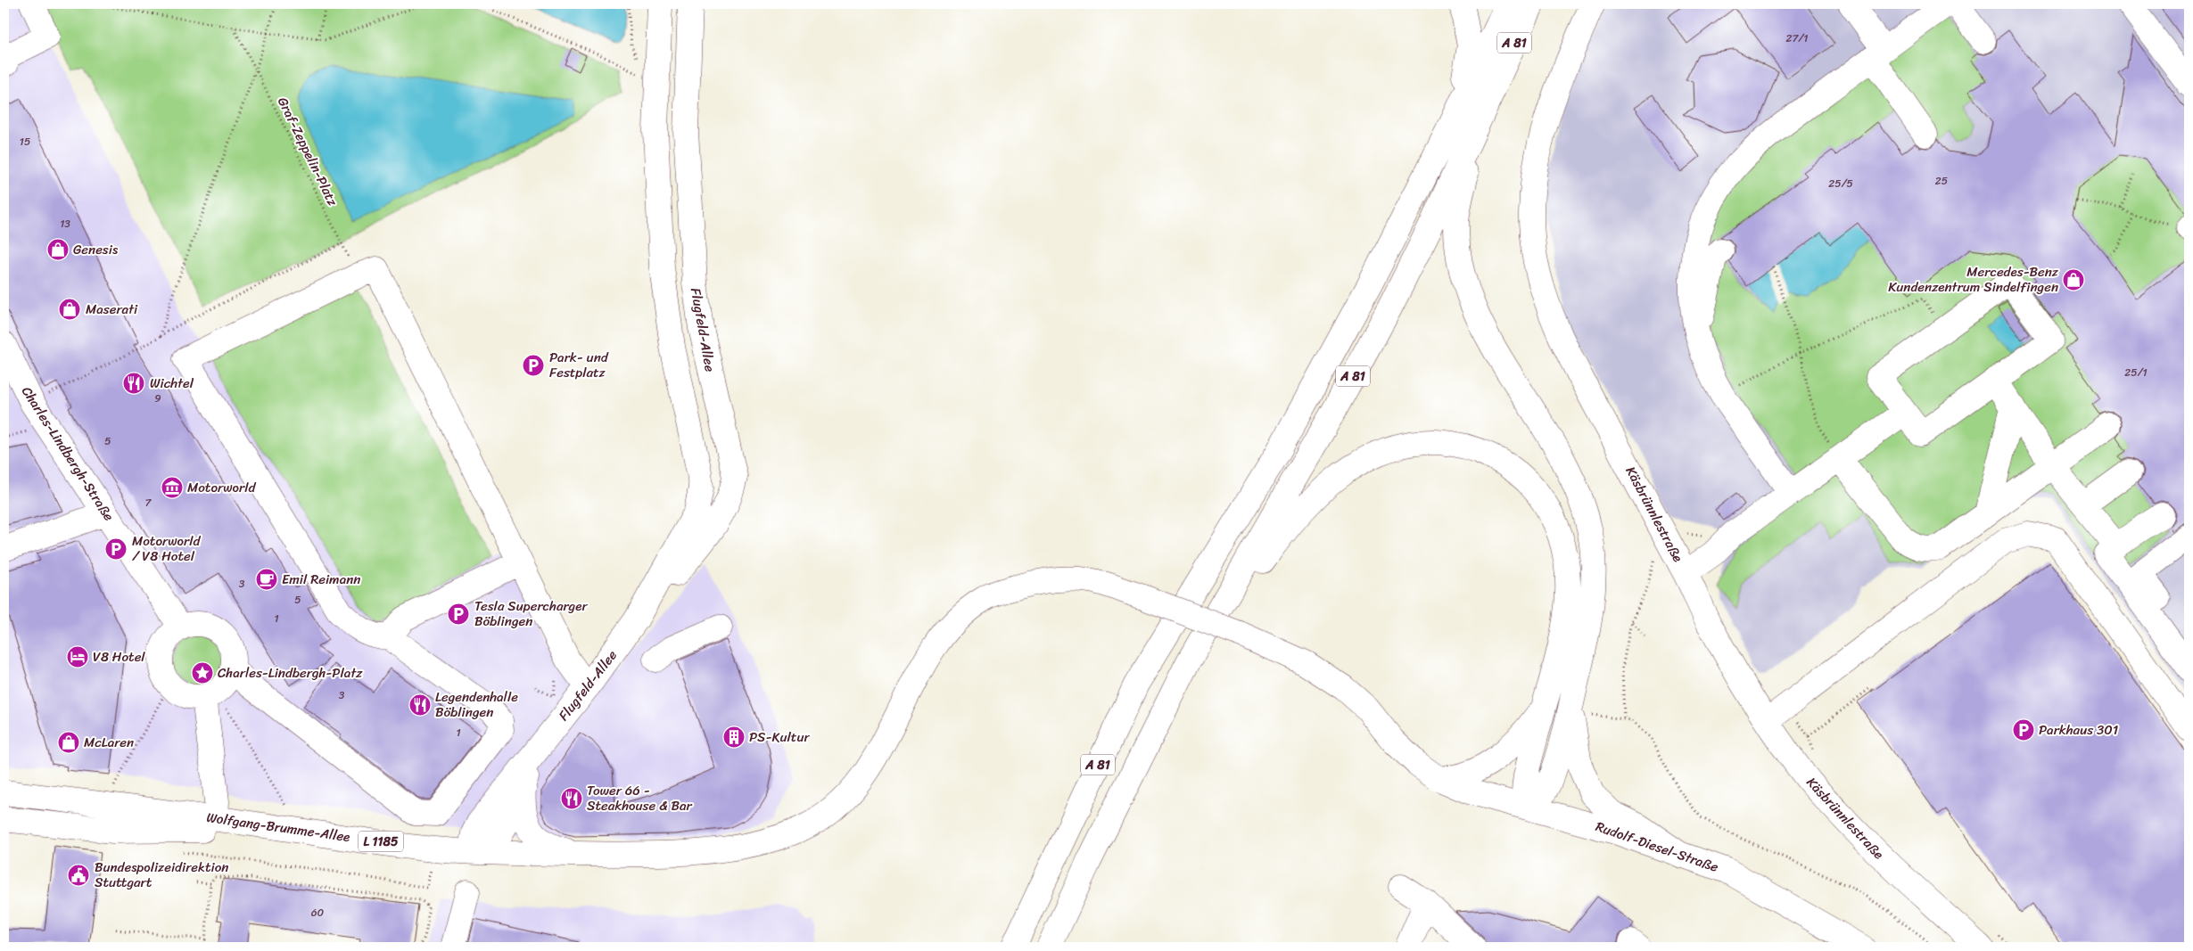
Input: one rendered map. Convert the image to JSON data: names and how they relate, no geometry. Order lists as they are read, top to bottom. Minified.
{"streets":{"main road":["A 81","Flugfeld-Allee","Charles-Lindbergh-Straße","Käsbrünnlestraße","Wolfgang-Brumme-Allee","L 1185","Rudolf-Diesel-Straße"],"path":["Graf-Zeppelin-Platz"]},"crossings":[["Flugfeld-Allee","Wolfgang-Brumme-Allee"],["Wolfgang-Brumme-Allee","Rudolf-Diesel-Straße"]],"places":{"shop":["Genesis","Mercedes-Benz Kundenzentrum Sindelfingen","Maserati","McLaren"],"parking":["Park- und Festplatz","Motorworld / V8 Hotel","Tesla Supercharger Böblingen","Parkhaus 301"],"restaurant":["Wichtel","Legendenhalle Böblingen","Tower 66 - Steakhouse & Bar"],"museum":["Motorworld"],"cafe":["Emil Reimann"],"hotel":["V8 Hotel"],"place":["Charles-Lindbergh-Platz"],"building":["PS-Kultur"],"public building":["Bundespolizeidirektion Stuttgart"]},"house_numbers":["27/1","15","25","25/5","13","25/1","9","5","7","3","5","1","3","1","60"]}
